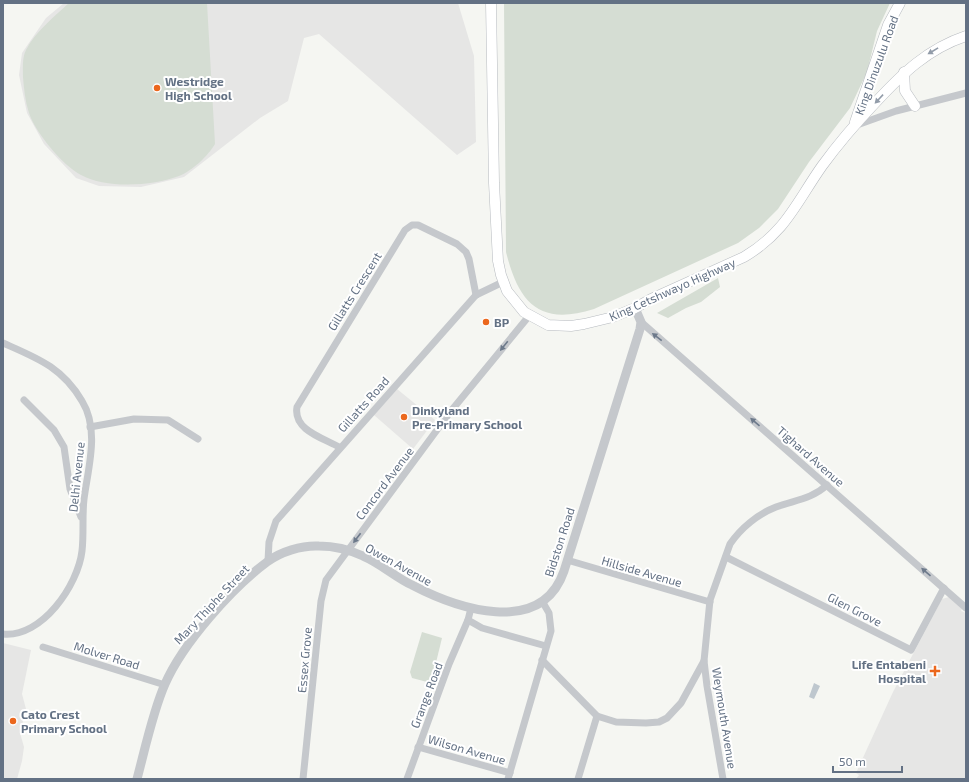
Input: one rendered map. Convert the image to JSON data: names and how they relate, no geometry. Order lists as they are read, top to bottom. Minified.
{"streets":{"main road":["King Dinuzulu Road","King Cetshwayo Highway"],"street":["Gillatts Crescent","Gillatts Road","Tighard Avenue","Delhi Avenue","Concord Avenue","Bidston Road","Owen Avenue","Hillside Avenue","Mary Thiphe Street","Glen Grove","Molver Road","Essex Grove","Grange Road","Weymouth Avenue","Wilson Avenue"]},"crossings":[["King Dinuzulu Road","King Cetshwayo Highway"],["King Cetshwayo Highway","Gillatts Road"],["King Cetshwayo Highway","Concord Avenue"],["Gillatts Crescent","Gillatts Road"],["Gillatts Road","Owen Avenue"],["Gillatts Road","Mary Thiphe Street"],["Tighard Avenue","Bidston Road"],["Tighard Avenue","Glen Grove"],["Concord Avenue","Owen Avenue"],["Concord Avenue","Essex Grove"],["Bidston Road","Owen Avenue"],["Bidston Road","Hillside Avenue"],["Owen Avenue","Mary Thiphe Street"],["Owen Avenue","Essex Grove"],["Mary Thiphe Street","Molver Road"],["Grange Road","Wilson Avenue"]],"one_way":["King Dinuzulu Road","Tighard Avenue","Concord Avenue"],"places":{"other":["Westridge High School","BP","Dinkyland Pre-Primary School","Cato Crest Primary School"],"health":["Life Entabeni Hospital"]},"scale_bar":"50 m"}
